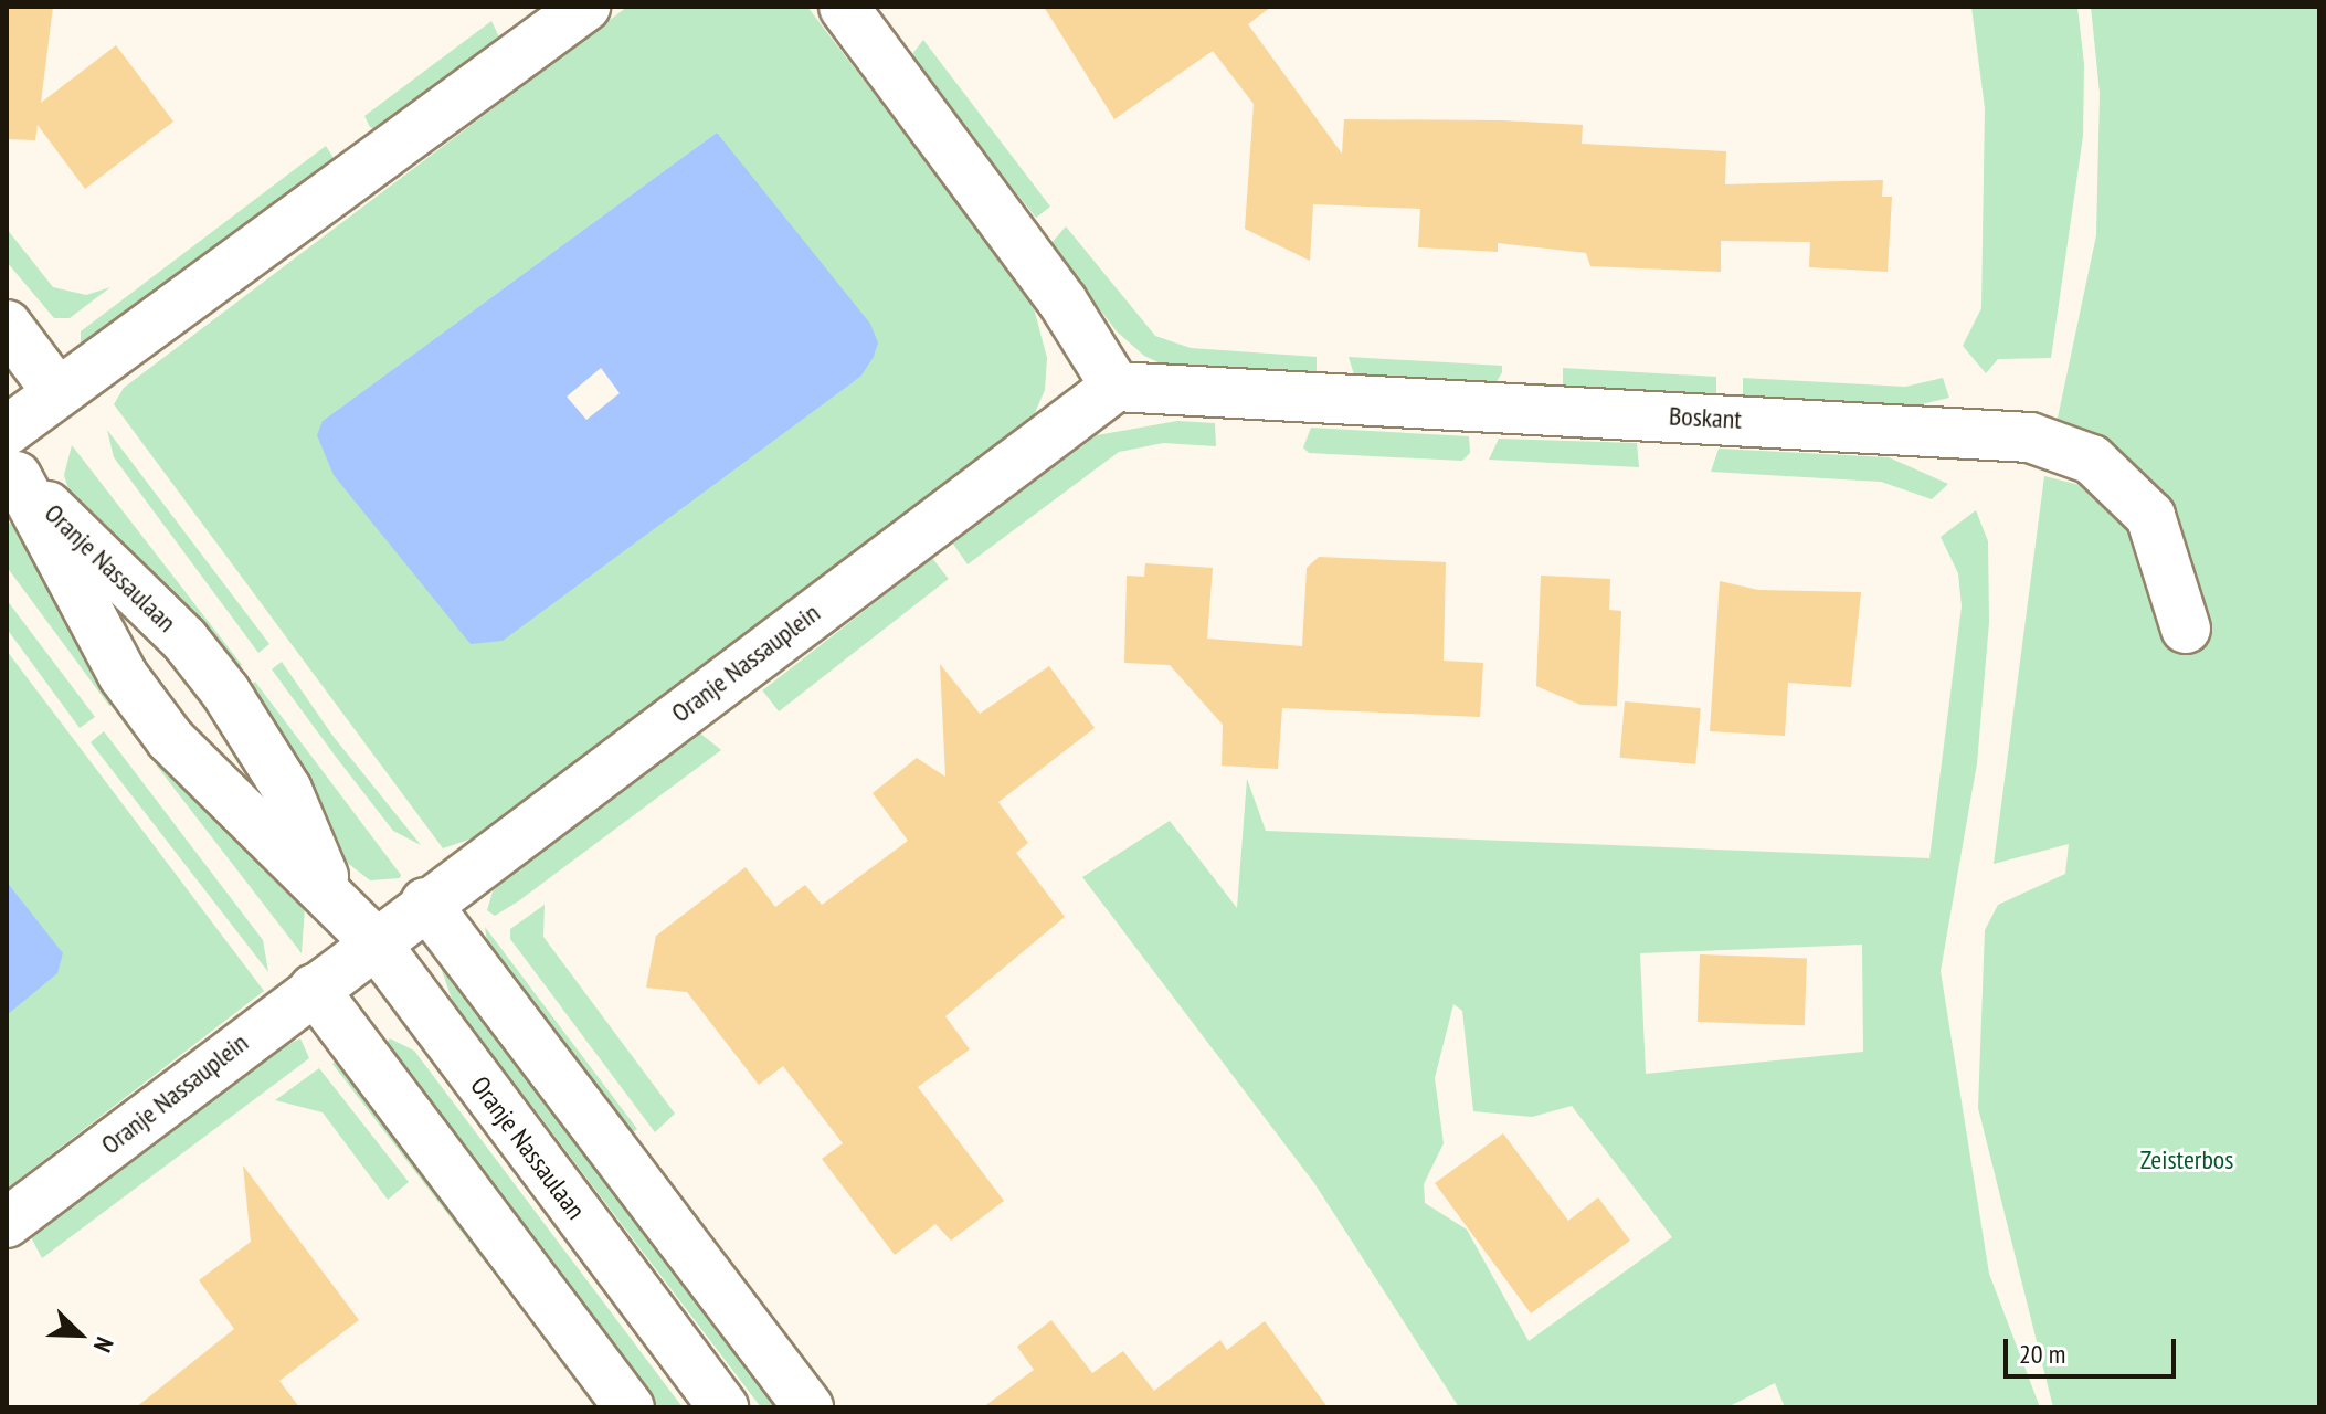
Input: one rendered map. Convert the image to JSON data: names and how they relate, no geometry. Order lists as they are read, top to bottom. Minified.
{"streets":{"street":["Boskant","Oranje Nassaulaan","Oranje Nassauplein"]},"crossings":[["Boskant","Oranje Nassauplein"],["Oranje Nassaulaan","Oranje Nassauplein"]],"parks":["Zeisterbos"],"scale_bar":"20 m","north":"bottom right"}
